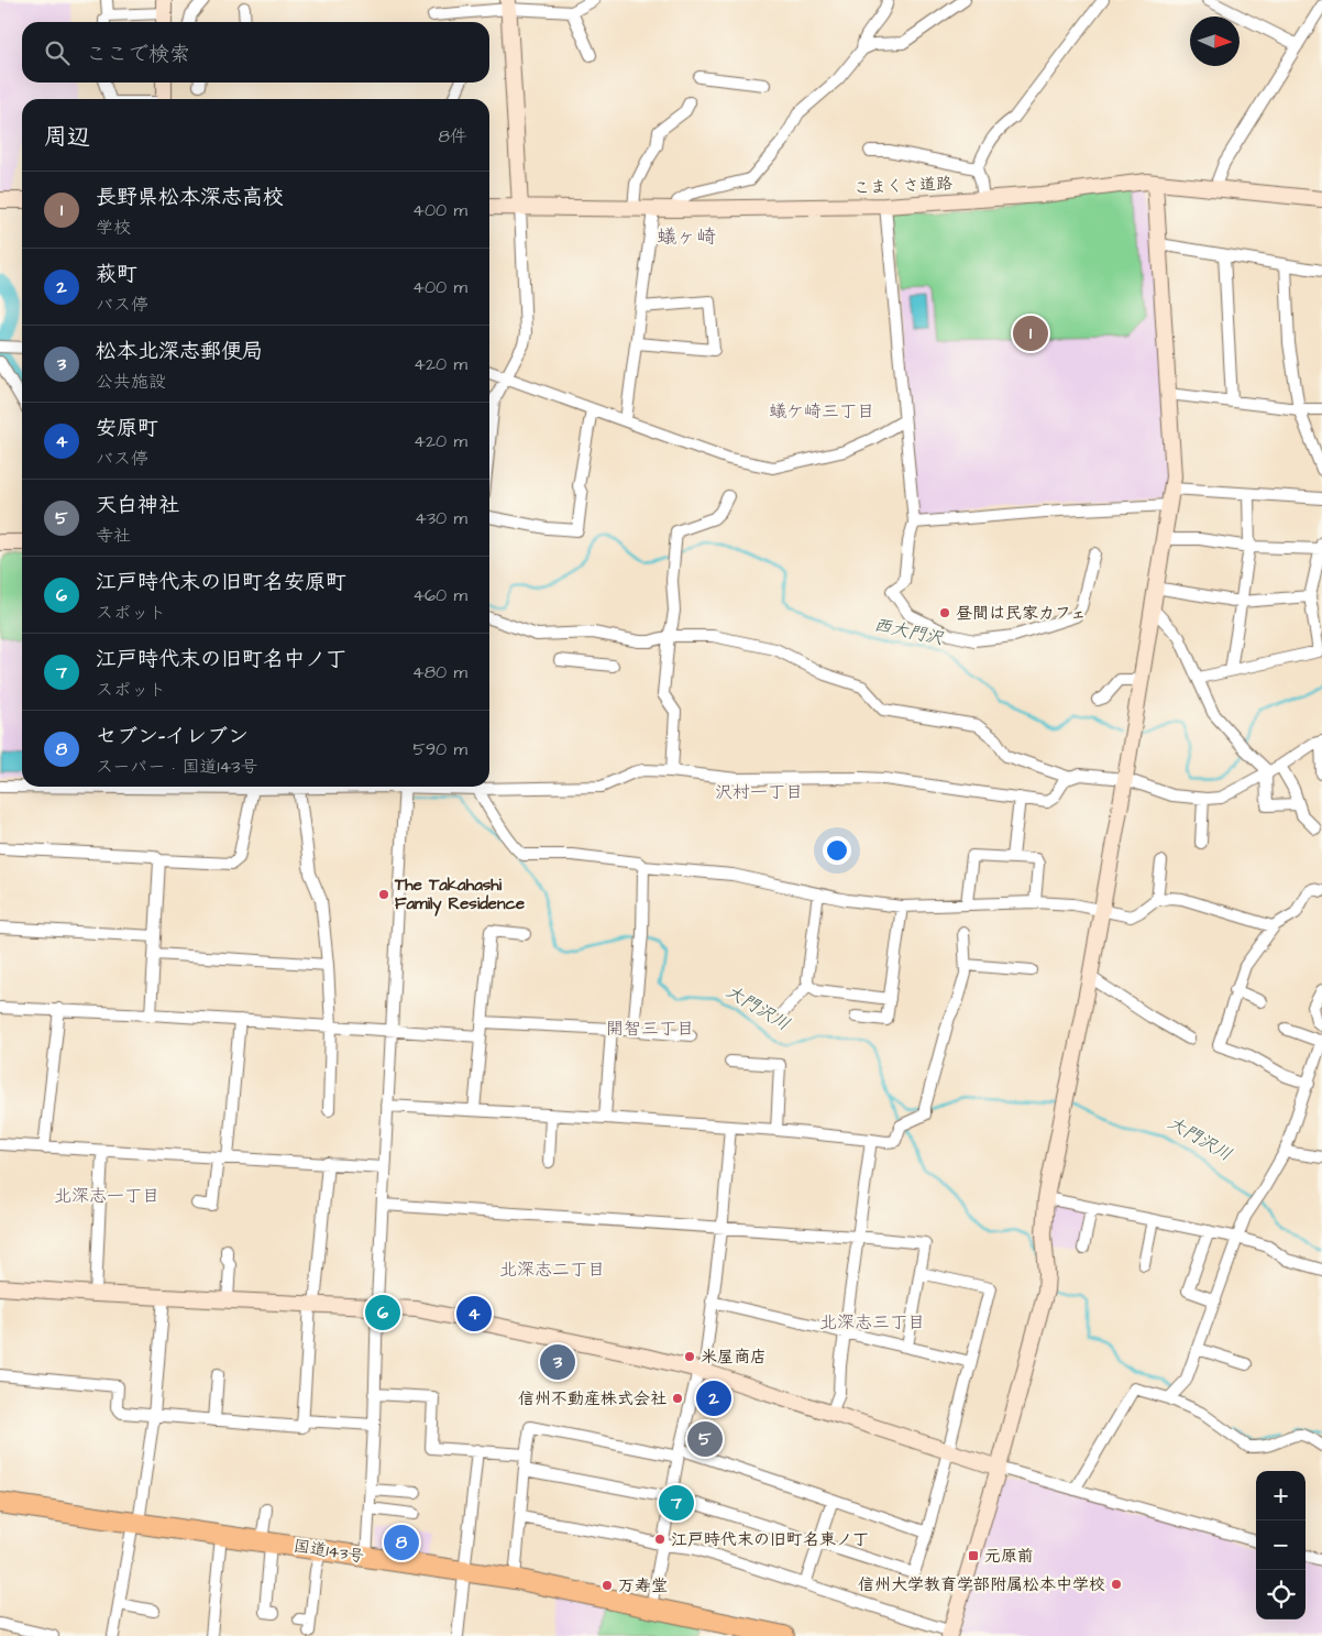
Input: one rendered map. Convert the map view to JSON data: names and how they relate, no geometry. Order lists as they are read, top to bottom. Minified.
{"streets":{"highway":["国道143号"],"street":["こまくさ道路"]},"districts":["蟻ヶ崎","蟻ケ崎三丁目","沢村一丁目","開智三丁目","北深志一丁目","北深志二丁目","北深志三丁目"],"water":["西大門沢","大門沢川"],"places":{"other":["昼間は民家カフェ","The Takahashi Family Residence","米屋商店","信州不動産株式会社","江戸時代末の旧町名東ノ丁","信州大学教育学部附属松本中学校","万寿堂"],"transit":["元原前"]},"north":"right","page":{"search":"ここで検索","heading":["周辺","8件"],"list":[{"mark":"1","name":"長野県松本深志高校","note":"学校","value":"400 m"},{"mark":"2","name":"萩町","note":"バス停","value":"400 m"},{"mark":"3","name":"松本北深志郵便局","note":"公共施設","value":"420 m"},{"mark":"4","name":"安原町","note":"バス停","value":"420 m"},{"mark":"5","name":"天白神社","note":"寺社","value":"430 m"},{"mark":"6","name":"江戸時代末の旧町名安原町","note":"スポット","value":"460 m"},{"mark":"7","name":"江戸時代末の旧町名中ノ丁","note":"スポット","value":"480 m"},{"mark":"8","name":"セブン-イレブン","note":"スーパー · 国道143号","value":"590 m"}],"pins":["1","6","4","3","2","5","7","8"],"map_buttons":["+","−"]}}
